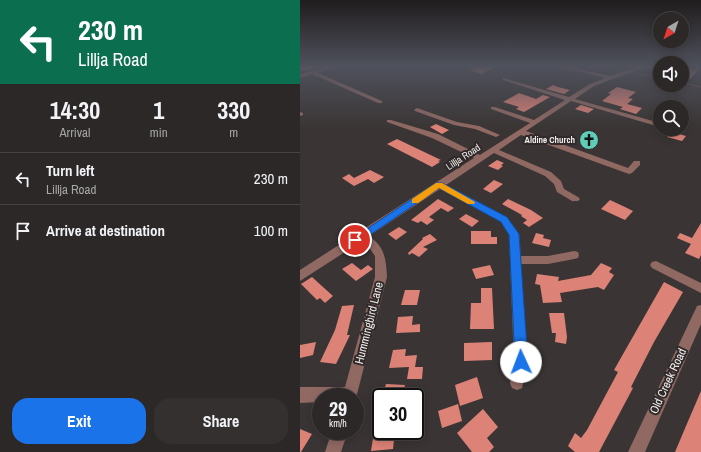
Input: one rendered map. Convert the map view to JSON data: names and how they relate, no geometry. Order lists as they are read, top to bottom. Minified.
{"streets":{"street":["Lillja Road","Hummingbird Lane","Old Creek Road"]},"crossings":[["Lillja Road","Hummingbird Lane"]],"places":{"church":["Aldine Church"]},"north":"bottom left","page":{"turn":["230 m","Lillja Road"],"eta":["14:30","Arrival","1","min","330","m"],"list":[{"name":"Turn left","note":"Lillja Road","value":"230 m"},{"name":"Arrive at destination","value":"100 m"}],"speed":"29 km/h","limit":"30","buttons":["Exit","Share"]}}
